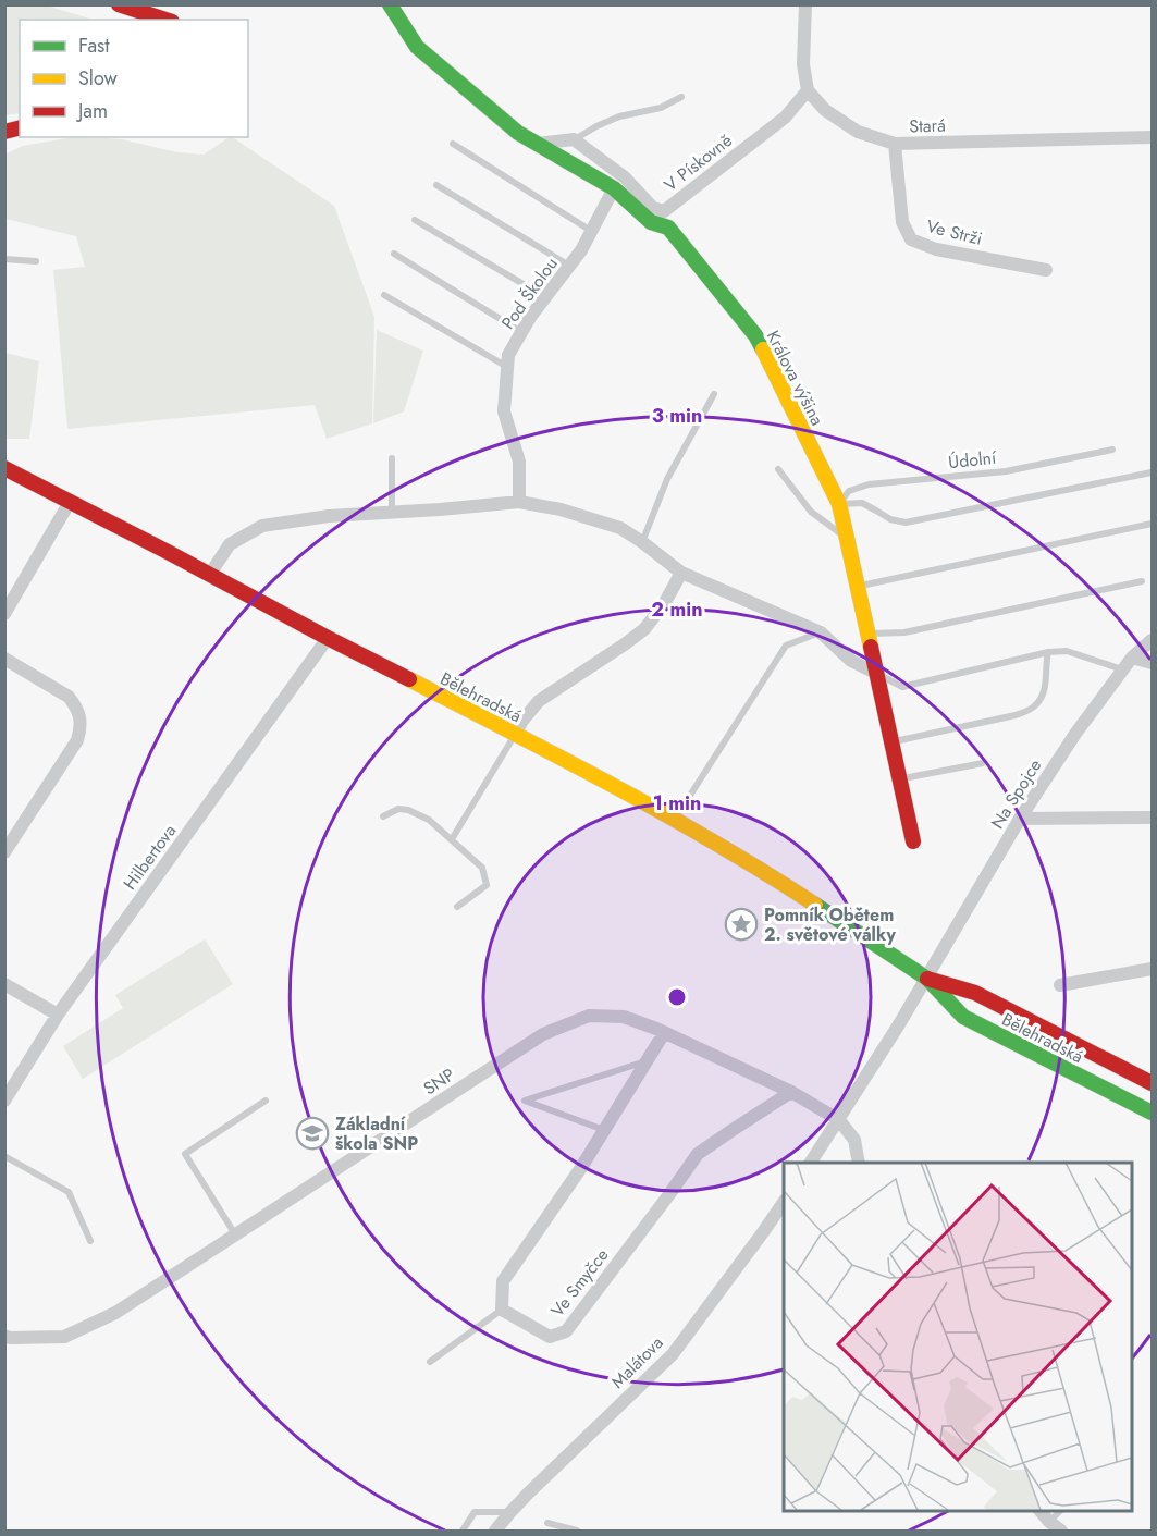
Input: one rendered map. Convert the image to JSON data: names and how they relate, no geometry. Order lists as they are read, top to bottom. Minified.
{"streets":{"street":["Stará","V Pískovně","Ve Strži","Pod Školou","Králova výšina","Bělehradská","Na Spojce","Hilbertova","SNP","Ve Smyčce","Malátova"],"lane":["Údolní"]},"crossings":[["Stará","V Pískovně"],["Stará","Ve Strži"],["Pod Školou","Králova výšina"],["Králova výšina","Údolní"],["Bělehradská","Na Spojce"],["Bělehradská","Hilbertova"],["SNP","Ve Smyčce"]],"places":{"place":["Pomník Obětem 2. světové války"],"school or university":["Základní škola SNP"]},"legend":["Fast","Slow","Jam"],"rings":["3 min","2 min","1 min"]}
